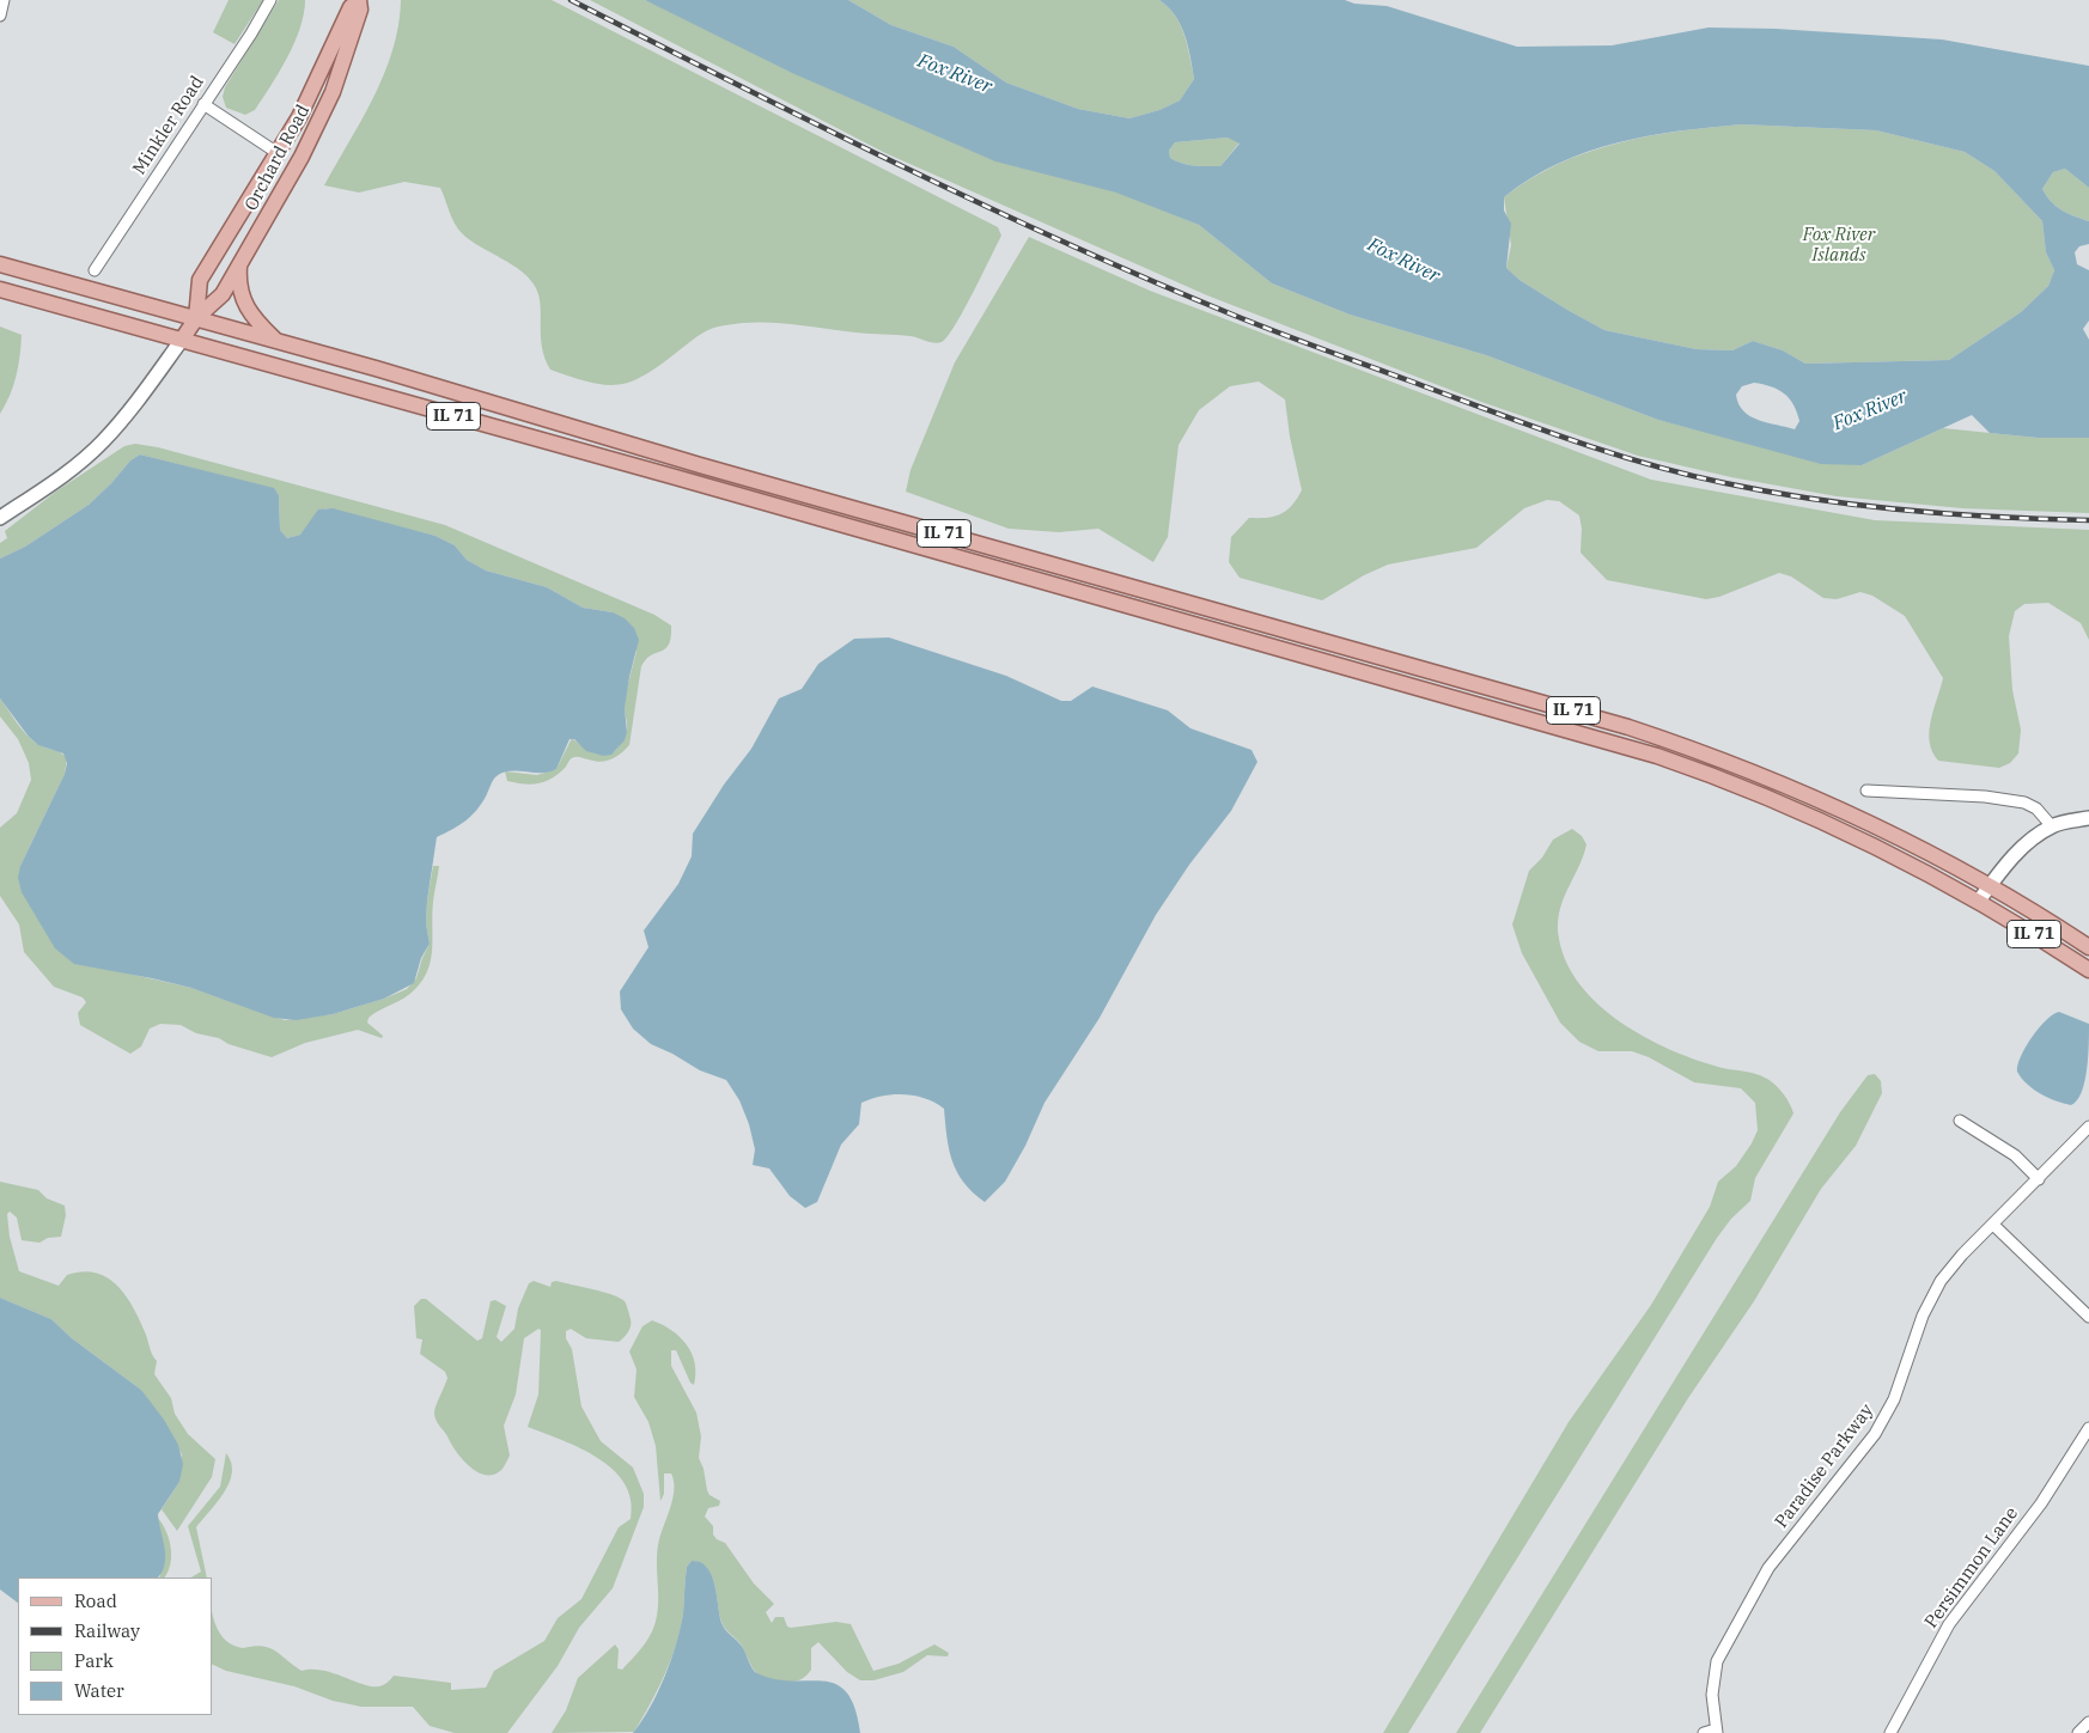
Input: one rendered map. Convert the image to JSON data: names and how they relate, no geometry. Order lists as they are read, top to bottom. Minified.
{"streets":{"main road":["Orchard Road","IL 71"],"street":["Minkler Road","Paradise Parkway","Persimmon Lane"]},"crossings":[["Orchard Road","IL 71"]],"water":["Fox River"],"parks":["Fox River Islands"],"legend":["Road","Railway","Park","Water"]}
